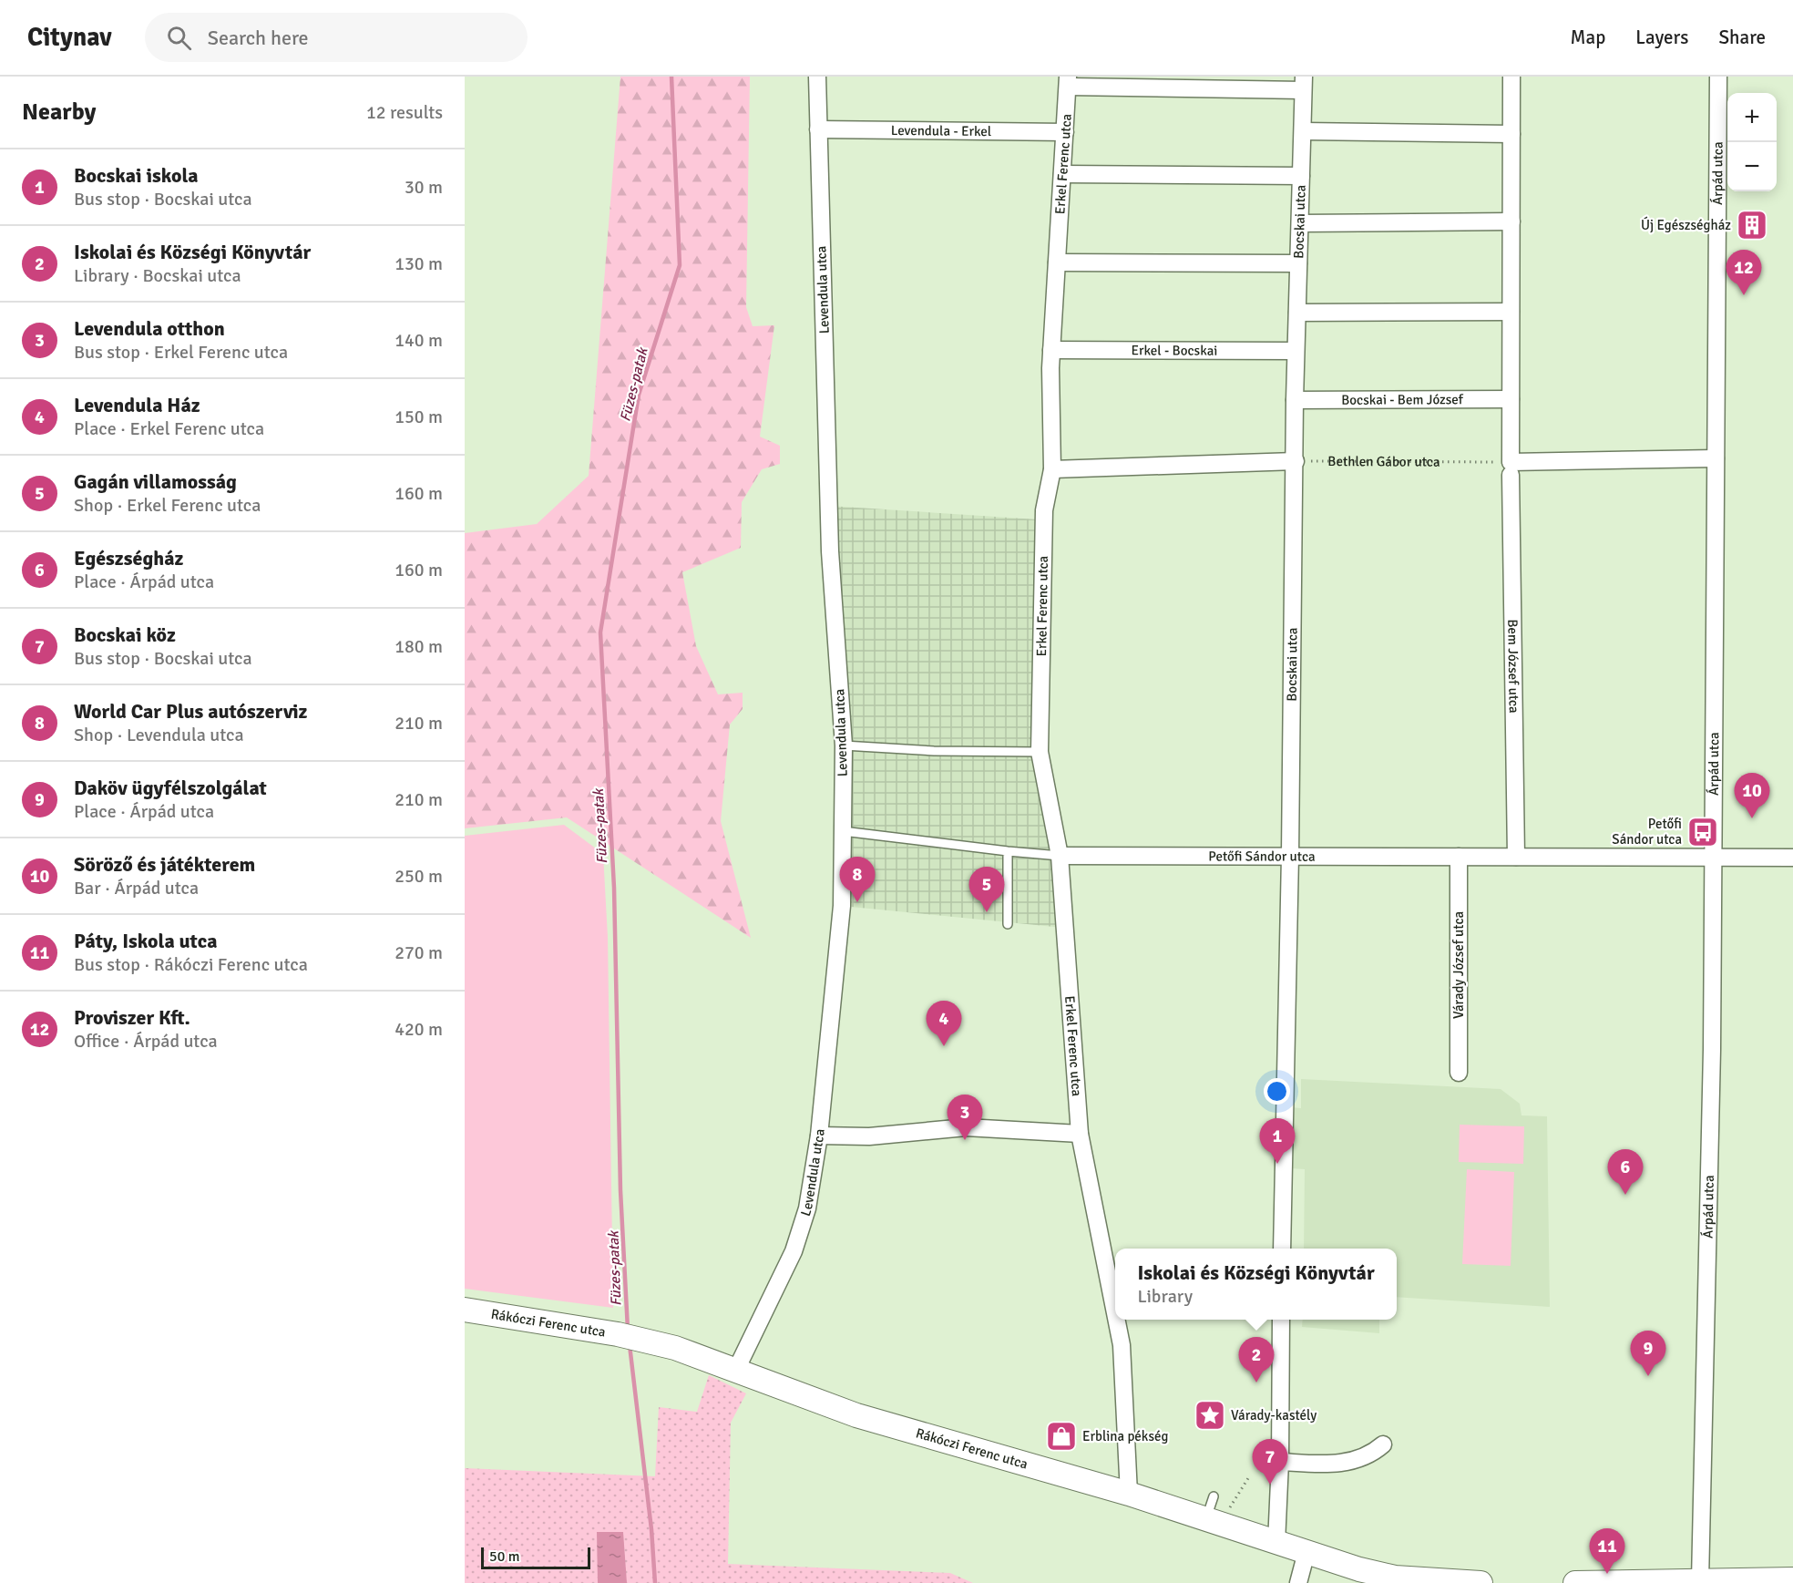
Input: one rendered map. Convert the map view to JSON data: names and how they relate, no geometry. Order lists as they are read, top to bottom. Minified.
{"streets":{"main road":["Rákóczi Ferenc utca"],"street":["Levendula - Erkel","Erkel Ferenc utca","Árpád utca","Bocskai utca","Levendula utca","Erkel - Bocskai","Bocskai - Bem József","Bem József utca","Petőfi Sándor utca","Várady József utca"],"path":["Bethlen Gábor utca"]},"crossings":[["Levendula - Erkel","Erkel Ferenc utca"],["Levendula - Erkel","Levendula utca"],["Erkel Ferenc utca","Erkel - Bocskai"],["Erkel Ferenc utca","Petőfi Sándor utca"],["Erkel Ferenc utca","Rákóczi Ferenc utca"],["Árpád utca","Petőfi Sándor utca"],["Bocskai utca","Erkel - Bocskai"],["Bocskai utca","Bocskai - Bem József"],["Bocskai utca","Bethlen Gábor utca"],["Bocskai utca","Petőfi Sándor utca"],["Levendula utca","Rákóczi Ferenc utca"],["Bocskai - Bem József","Bem József utca"],["Bethlen Gábor utca","Bem József utca"],["Bem József utca","Petőfi Sándor utca"],["Petőfi Sándor utca","Várady József utca"]],"water":["Füzes-patak"],"places":{"building":["Új Egészségház"],"bus stop":["Petőfi Sándor utca"],"place":["Várady-kastély"],"shop":["Erblina pékség"]},"scale_bar":"50 m","page":{"header":"Citynav","search":"Search here","nav":["Map","Layers","Share"],"heading":["Nearby","12 results"],"map_buttons":["+","−"],"list":[{"mark":"1","name":"Bocskai iskola","note":"Bus stop · Bocskai utca","value":"30 m"},{"mark":"2","name":"Iskolai és Községi Könyvtár","note":"Library · Bocskai utca","value":"130 m"},{"mark":"3","name":"Levendula otthon","note":"Bus stop · Erkel Ferenc utca","value":"140 m"},{"mark":"4","name":"Levendula Ház","note":"Place · Erkel Ferenc utca","value":"150 m"},{"mark":"5","name":"Gagán villamosság","note":"Shop · Erkel Ferenc utca","value":"160 m"},{"mark":"6","name":"Egészségház","note":"Place · Árpád utca","value":"160 m"},{"mark":"7","name":"Bocskai köz","note":"Bus stop · Bocskai utca","value":"180 m"},{"mark":"8","name":"World Car Plus autószerviz","note":"Shop · Levendula utca","value":"210 m"},{"mark":"9","name":"Daköv ügyfélszolgálat","note":"Place · Árpád utca","value":"210 m"},{"mark":"10","name":"Söröző és játékterem","note":"Bar · Árpád utca","value":"250 m"},{"mark":"11","name":"Páty, Iskola utca","note":"Bus stop · Rákóczi Ferenc utca","value":"270 m"},{"mark":"12","name":"Proviszer Kft.","note":"Office · Árpád utca","value":"420 m"}],"pins":["12","10","8","5","4","3","1","6","9","2","7","11"],"popup":["Iskolai és Községi Könyvtár","Library"],"scale":"50 m"}}
